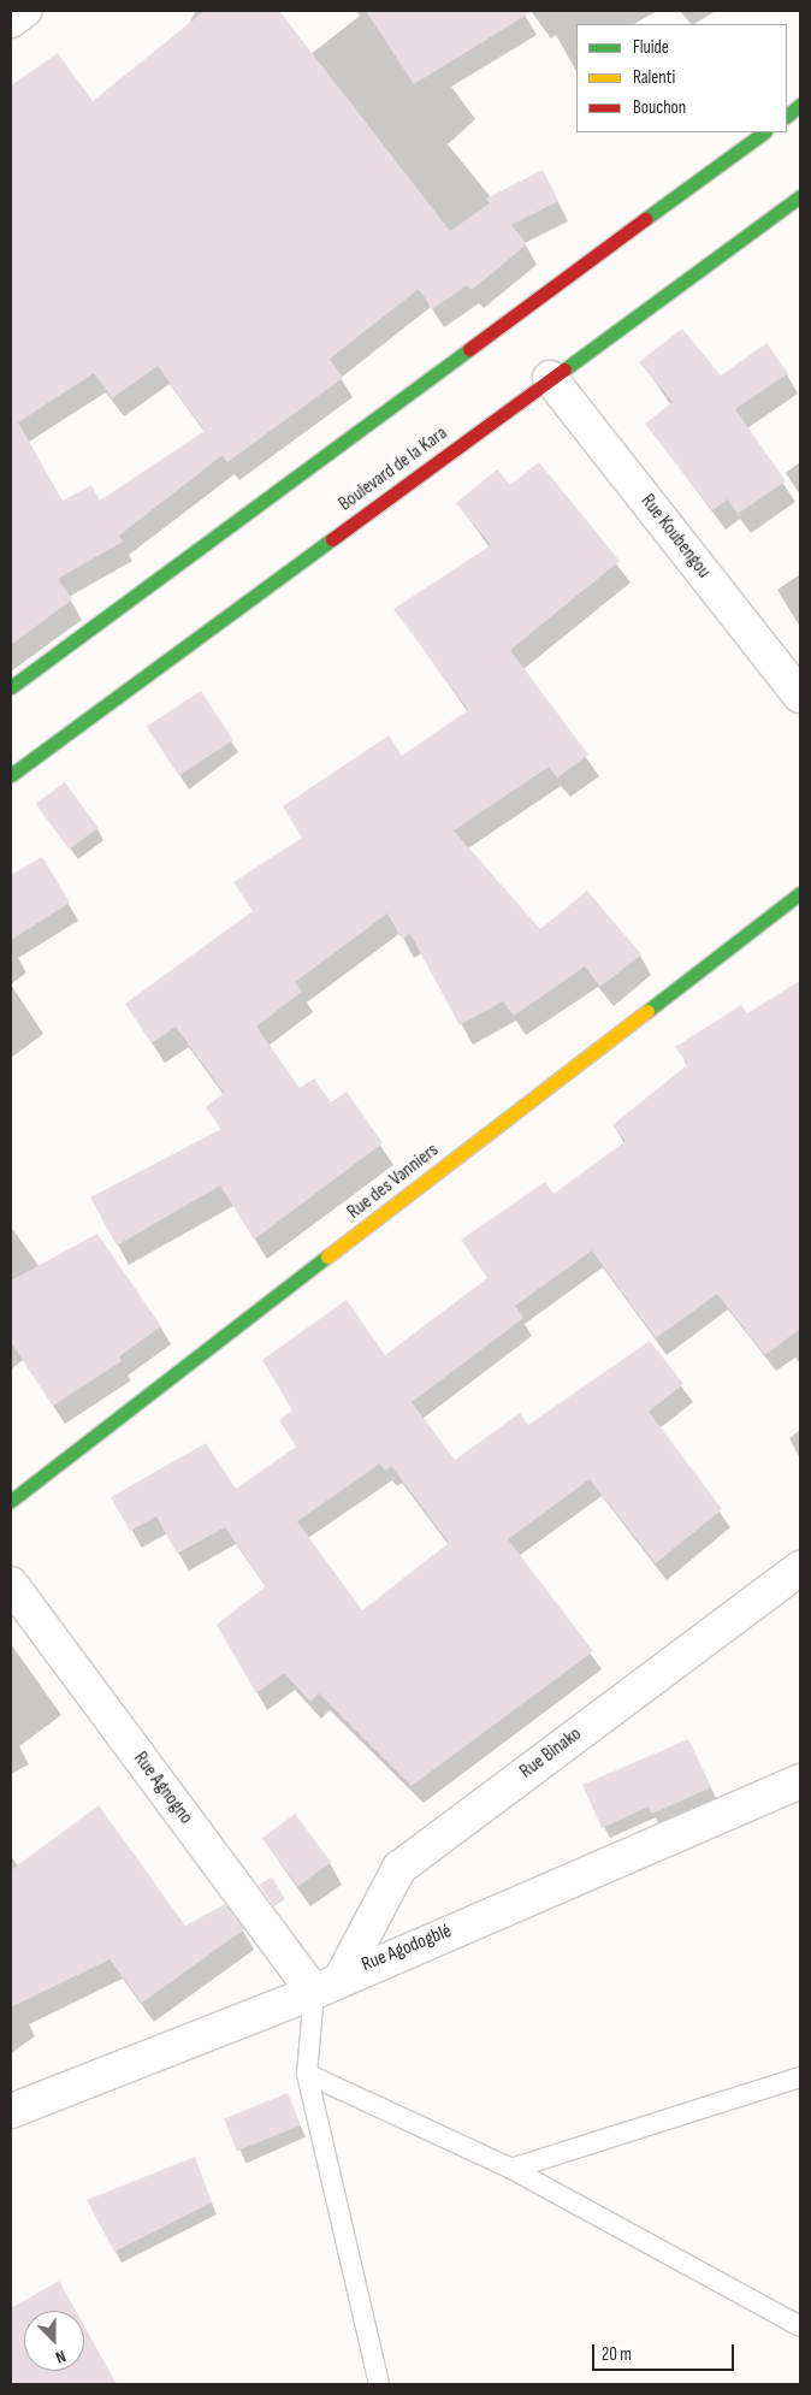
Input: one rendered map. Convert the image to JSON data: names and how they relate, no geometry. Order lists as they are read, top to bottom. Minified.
{"streets":{"main road":["Boulevard de la Kara","Rue des Vanniers"],"street":["Rue Koubengou","Rue Binako","Rue Agnogno","Rue Agodogblé"]},"crossings":[["Boulevard de la Kara","Rue Koubengou"],["Rue Binako","Rue Agodogblé"],["Rue Agnogno","Rue Agodogblé"]],"legend":["Fluide","Ralenti","Bouchon"],"scale_bar":"20 m","north":"bottom"}
